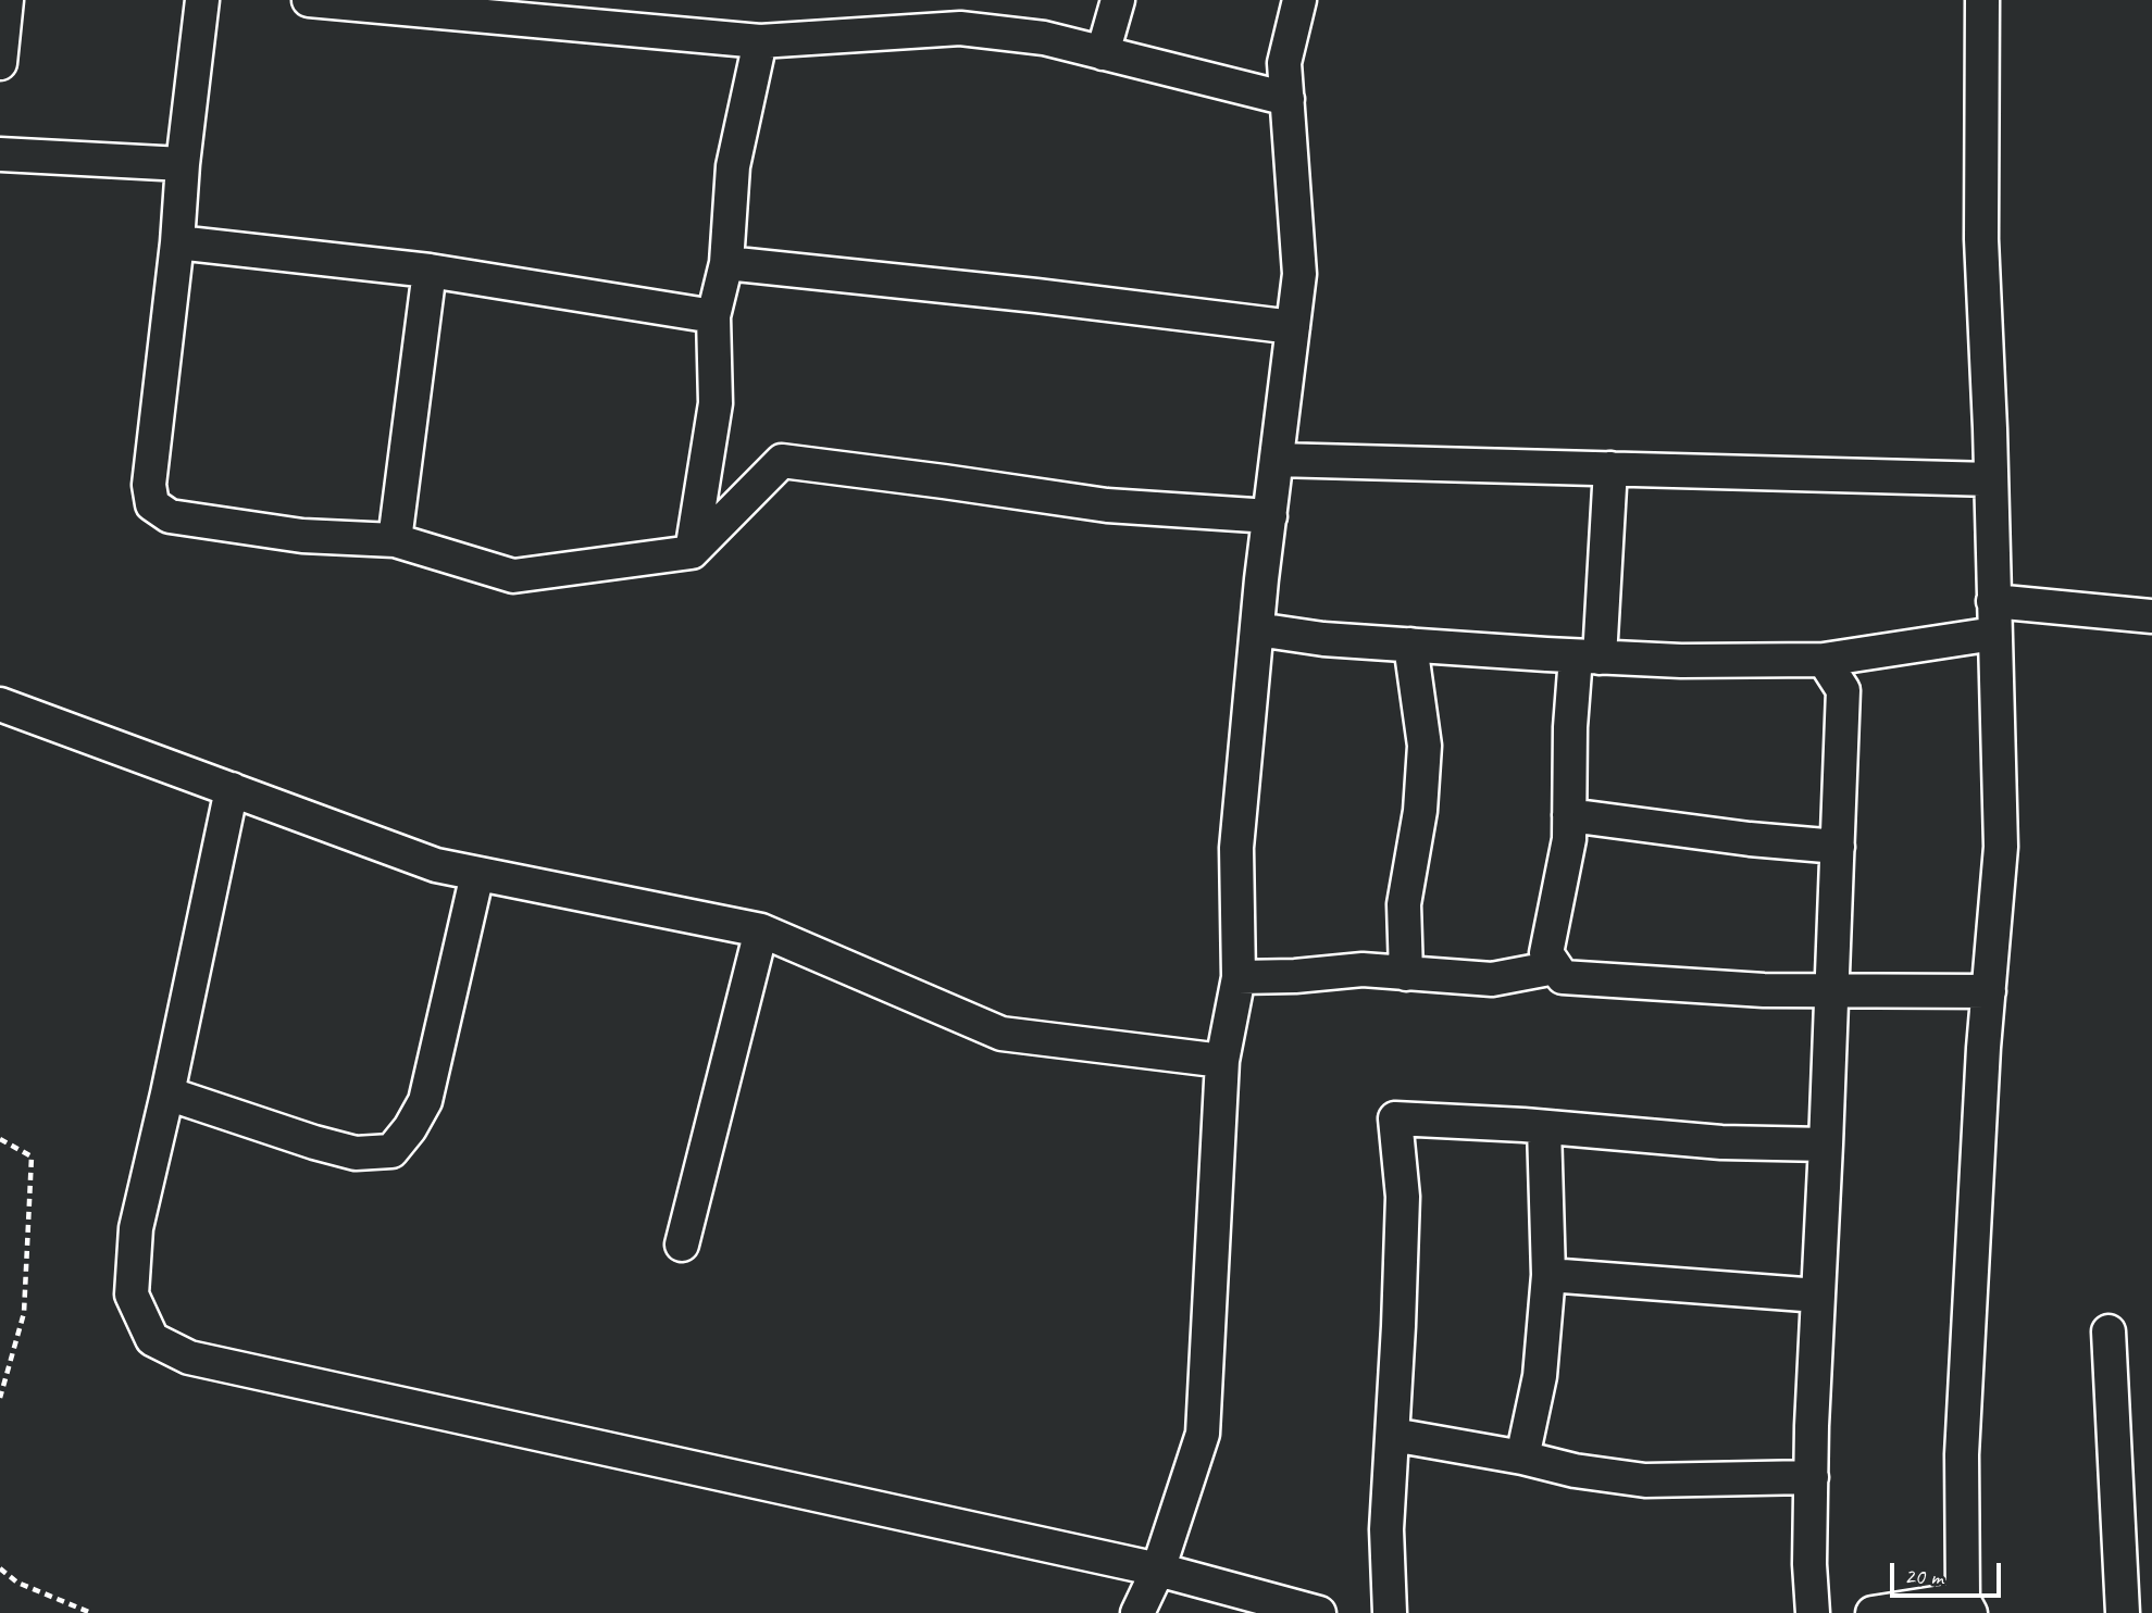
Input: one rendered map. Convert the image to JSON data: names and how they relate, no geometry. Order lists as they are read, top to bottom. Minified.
{"scale_bar":"20 m"}
